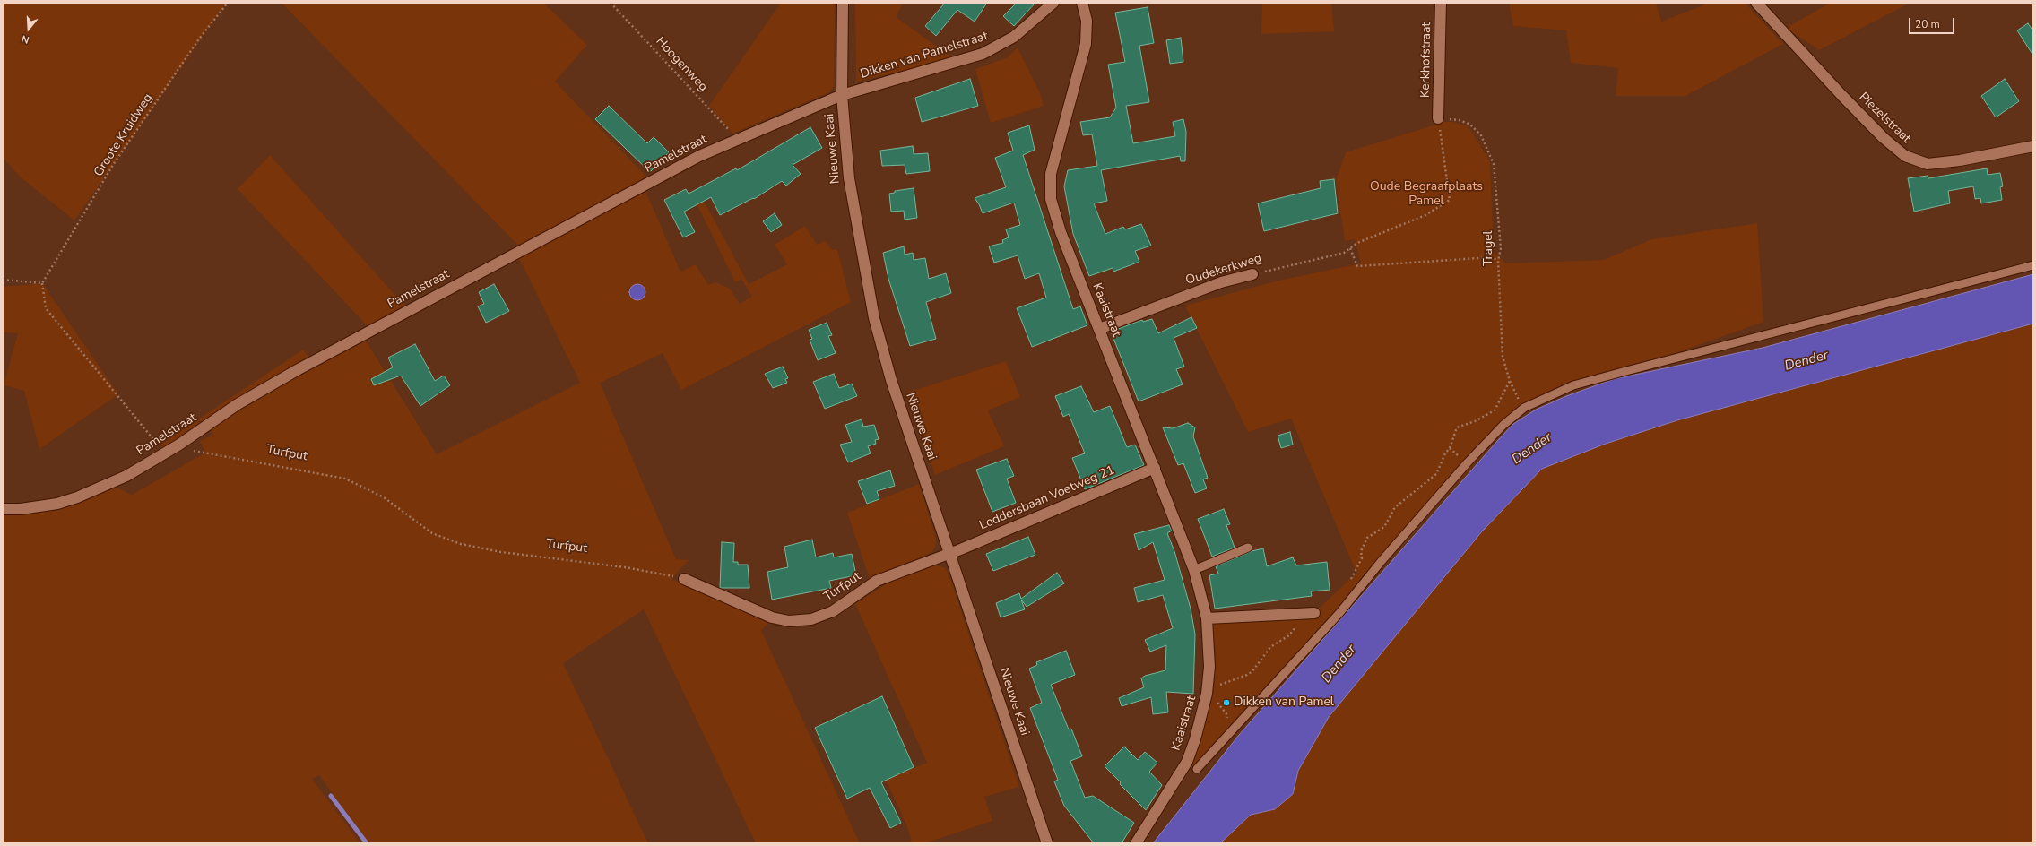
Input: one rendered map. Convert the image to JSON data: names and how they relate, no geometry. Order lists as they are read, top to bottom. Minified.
{"streets":{"street":["Dikken van Pamelstraat","Kerkhofstraat","Piezelstraat","Nieuwe Kaai","Pamelstraat","Oudekerkweg","Kaaistraat","Turfput","Loddersbaan Voetweg 21"],"path":["Hoogenweg","Groote Kruidweg","Tragel"]},"crossings":[["Dikken van Pamelstraat","Nieuwe Kaai"],["Dikken van Pamelstraat","Pamelstraat"],["Kerkhofstraat","Tragel"],["Kerkhofstraat","Oudekerkweg"],["Hoogenweg","Pamelstraat"],["Nieuwe Kaai","Pamelstraat"],["Nieuwe Kaai","Turfput"],["Nieuwe Kaai","Loddersbaan Voetweg 21"],["Pamelstraat","Turfput"],["Tragel","Oudekerkweg"],["Oudekerkweg","Kaaistraat"],["Kaaistraat","Loddersbaan Voetweg 21"],["Turfput","Loddersbaan Voetweg 21"]],"water":["Dender"],"parks":["Oude Begraafplaats Pamel"],"places":["Dikken van Pamel"],"scale_bar":"20 m","north":"bottom"}
